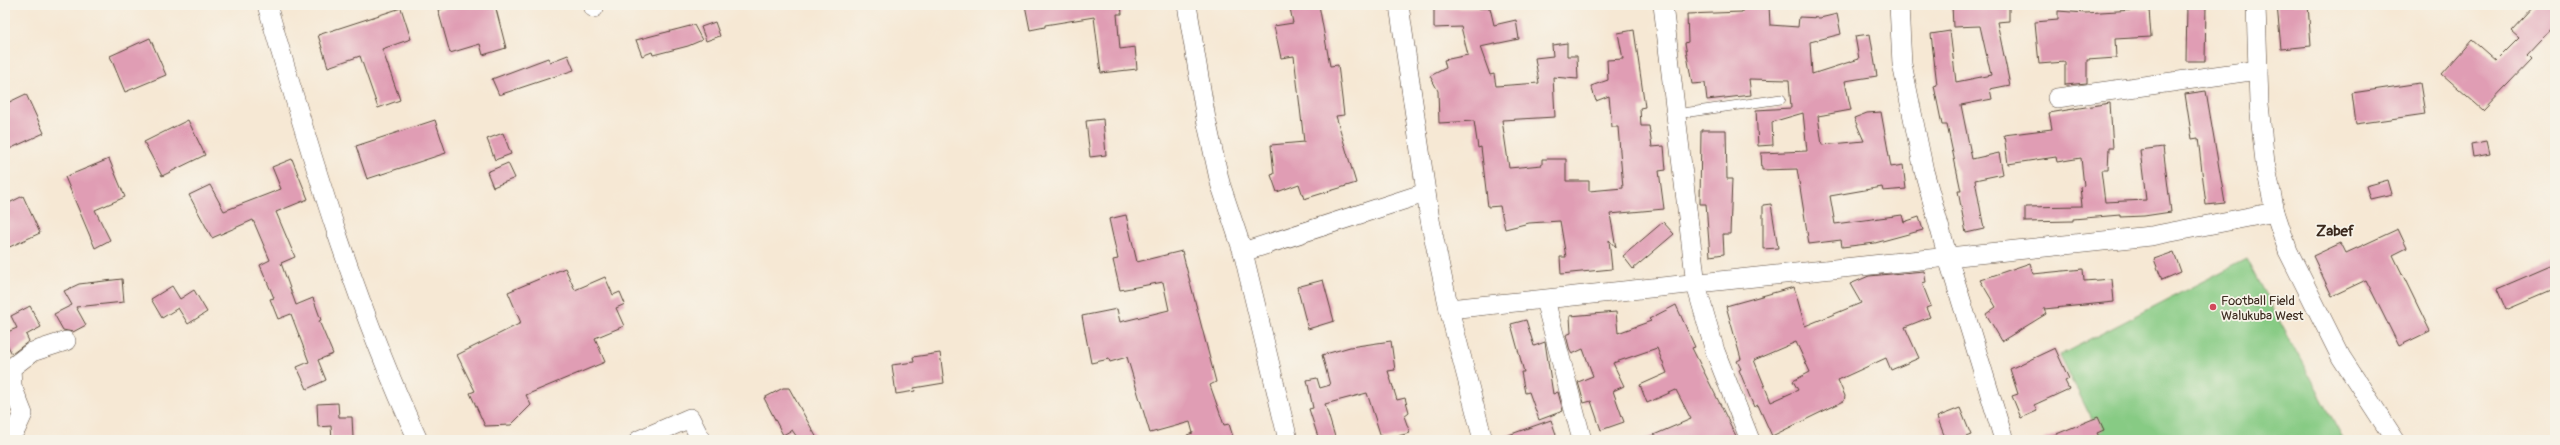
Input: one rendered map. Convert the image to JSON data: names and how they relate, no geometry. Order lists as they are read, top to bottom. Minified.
{"districts":["Zabef"],"places":["Football Field Walukuba West"]}
